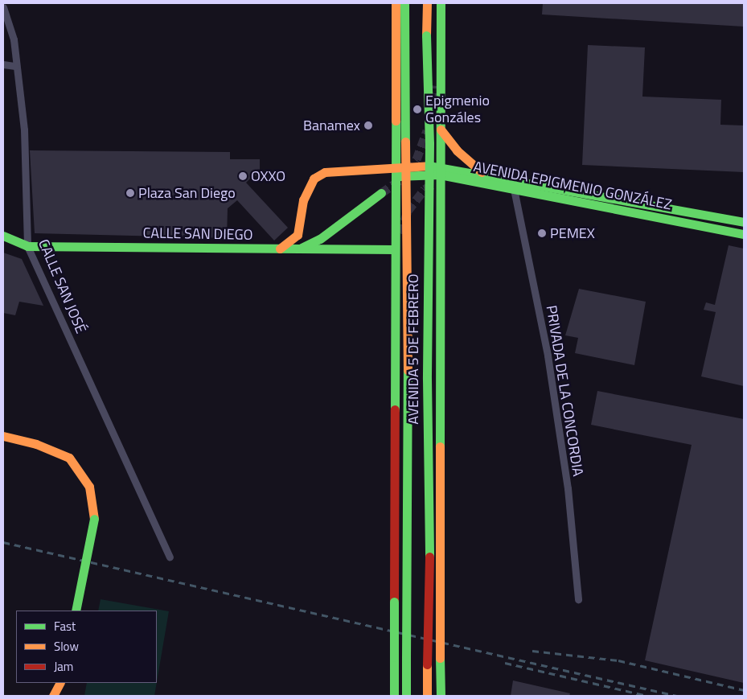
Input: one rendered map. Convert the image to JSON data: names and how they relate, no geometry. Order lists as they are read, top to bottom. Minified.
{"streets":{"main road":["AVENIDA EPIGMENIO GONZÁLEZ","CALLE SAN DIEGO","AVENIDA 5 DE FEBRERO"],"street":["CALLE SAN JOSÉ","PRIVADA DE LA CONCORDIA"]},"crossings":[["AVENIDA EPIGMENIO GONZÁLEZ","CALLE SAN DIEGO"],["AVENIDA EPIGMENIO GONZÁLEZ","AVENIDA 5 DE FEBRERO"],["AVENIDA EPIGMENIO GONZÁLEZ","PRIVADA DE LA CONCORDIA"],["CALLE SAN DIEGO","CALLE SAN JOSÉ"],["CALLE SAN DIEGO","AVENIDA 5 DE FEBRERO"]],"places":["Epigmenio Gonzáles","Banamex","OXXO","Plaza San Diego","PEMEX"],"legend":["Fast","Slow","Jam"]}
